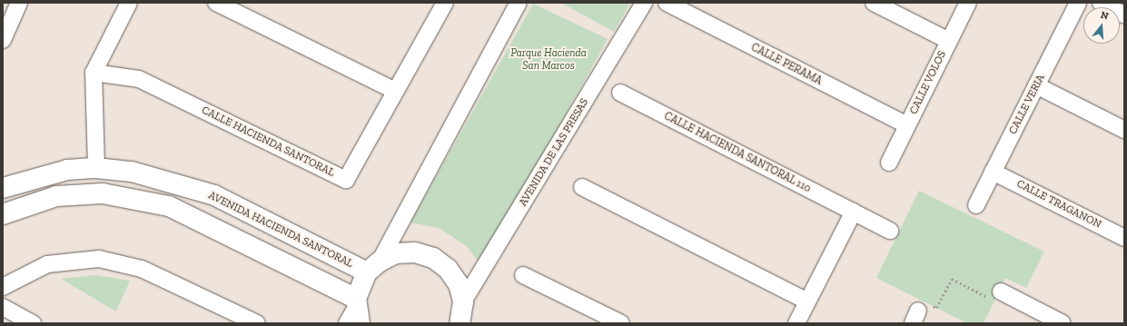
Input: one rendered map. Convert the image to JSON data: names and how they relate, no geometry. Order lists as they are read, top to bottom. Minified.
{"streets":{"street":["CALLE PERAMA","CALLE VOLOS","CALLE VERIA","CALLE HACIENDA SANTORAL","AVENIDA DE LAS PRESAS","CALLE HACIENDA SANTORAL 110","CALLE TRAGANON","AVENIDA HACIENDA SANTORAL"]},"crossings":[["CALLE PERAMA","CALLE VOLOS"],["CALLE VERIA","CALLE TRAGANON"]],"parks":["Parque Hacienda San Marcos"],"north":"top"}
